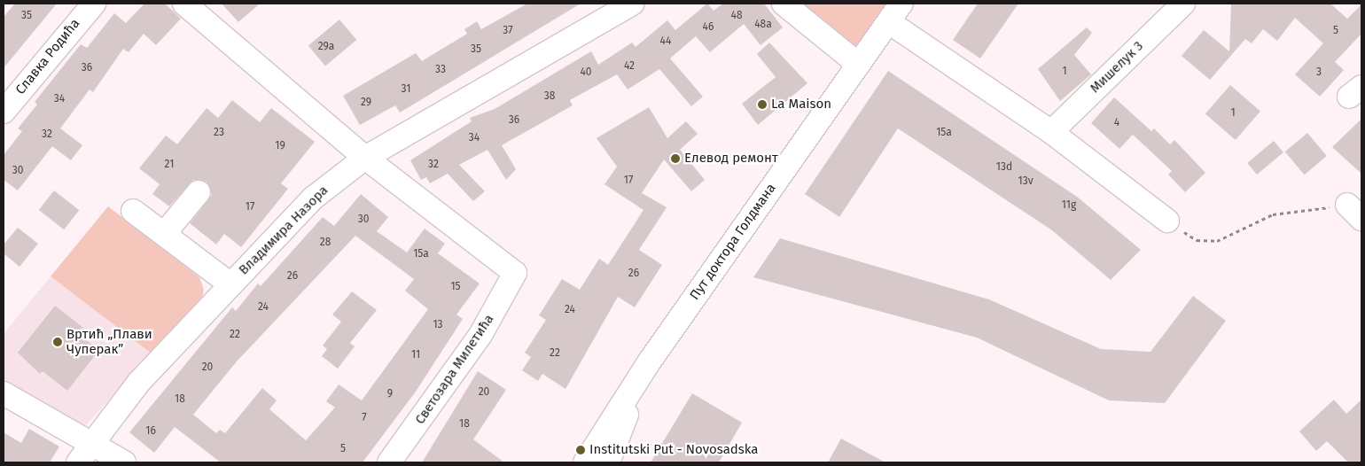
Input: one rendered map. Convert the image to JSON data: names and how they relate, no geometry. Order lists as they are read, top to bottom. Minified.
{"streets":{"street":["Славка Родића","Мишелук 3","Владимира Назора","Пут доктора Голдмана","Светозара Милетића"]},"crossings":[["Владимира Назора","Светозара Милетића"]],"places":["La Maison","Елевод ремонт","Вртић „Плави Чуперак”","Institutski Put - Novosadska"],"house_numbers":["35","48","48a","46","37","5","44","29a","35","42","36","33","1","40","3","31","38","34","29","1","36","4","23","15a","32","34","19","21","32","13d","30","17","13v","11g","17","30","28","15a","26","26","15","24","24","13","22","22","11","20","20","9","18","7","18","16","5"]}
